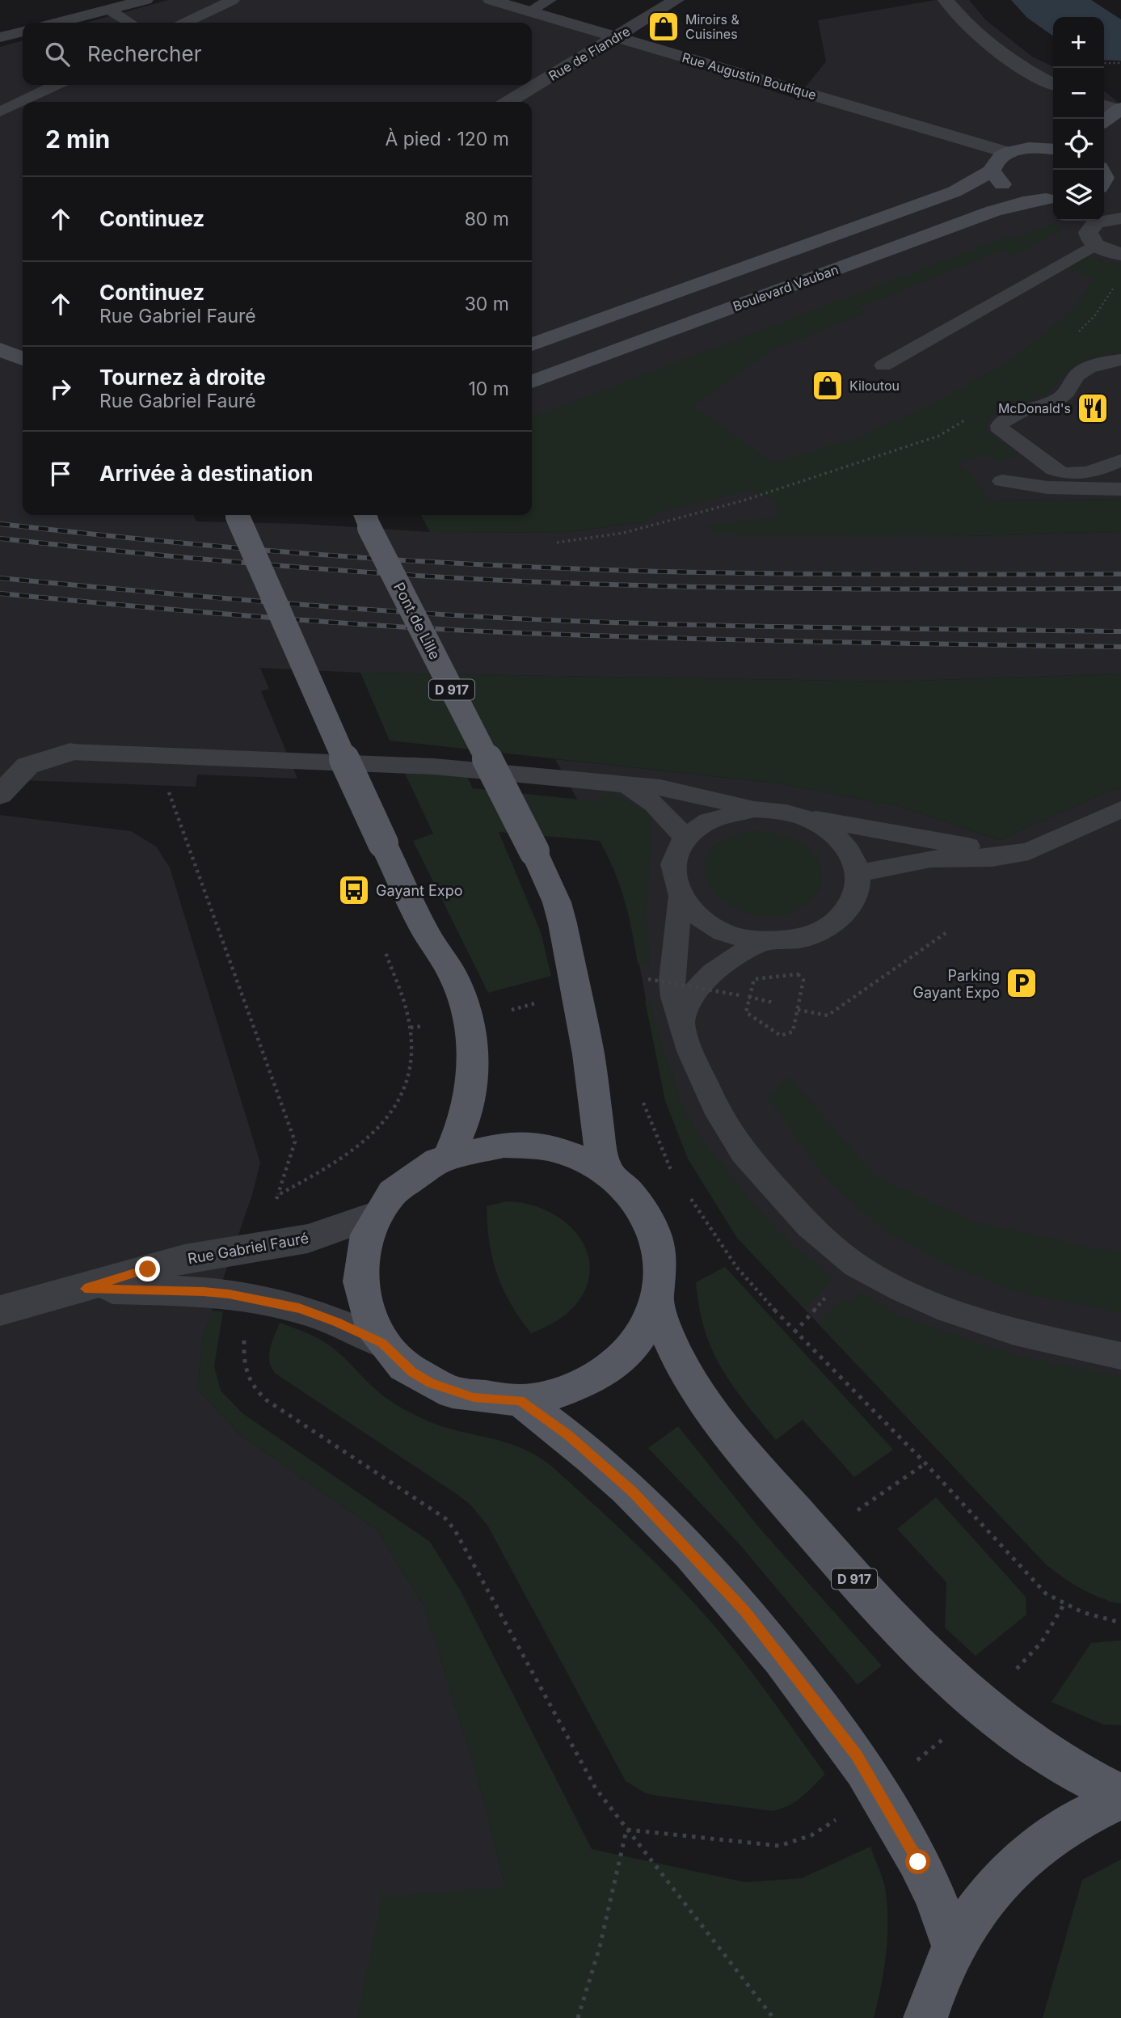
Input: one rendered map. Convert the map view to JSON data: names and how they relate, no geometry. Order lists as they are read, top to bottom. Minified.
{"streets":{"main road":["Boulevard Vauban","Pont de Lille","D 917"],"street":["Rue de Flandre","Rue Augustin Boutique","Rue Gabriel Fauré"]},"crossings":[["Rue de Flandre","Rue Augustin Boutique"],["Pont de Lille","D 917"]],"places":{"shop":["Miroirs & Cuisines","Kiloutou"],"restaurant":["McDonald's"],"bus stop":["Gayant Expo"],"parking":["Parking Gayant Expo"]},"page":{"map_buttons":["+","−"],"search":"Rechercher","heading":["2 min","À pied · 120 m"],"list":[["Continuez","80 m"],["Continuez","Rue Gabriel Fauré","30 m"],["Tournez à droite","Rue Gabriel Fauré","10 m"],"Arrivée à destination"]}}
